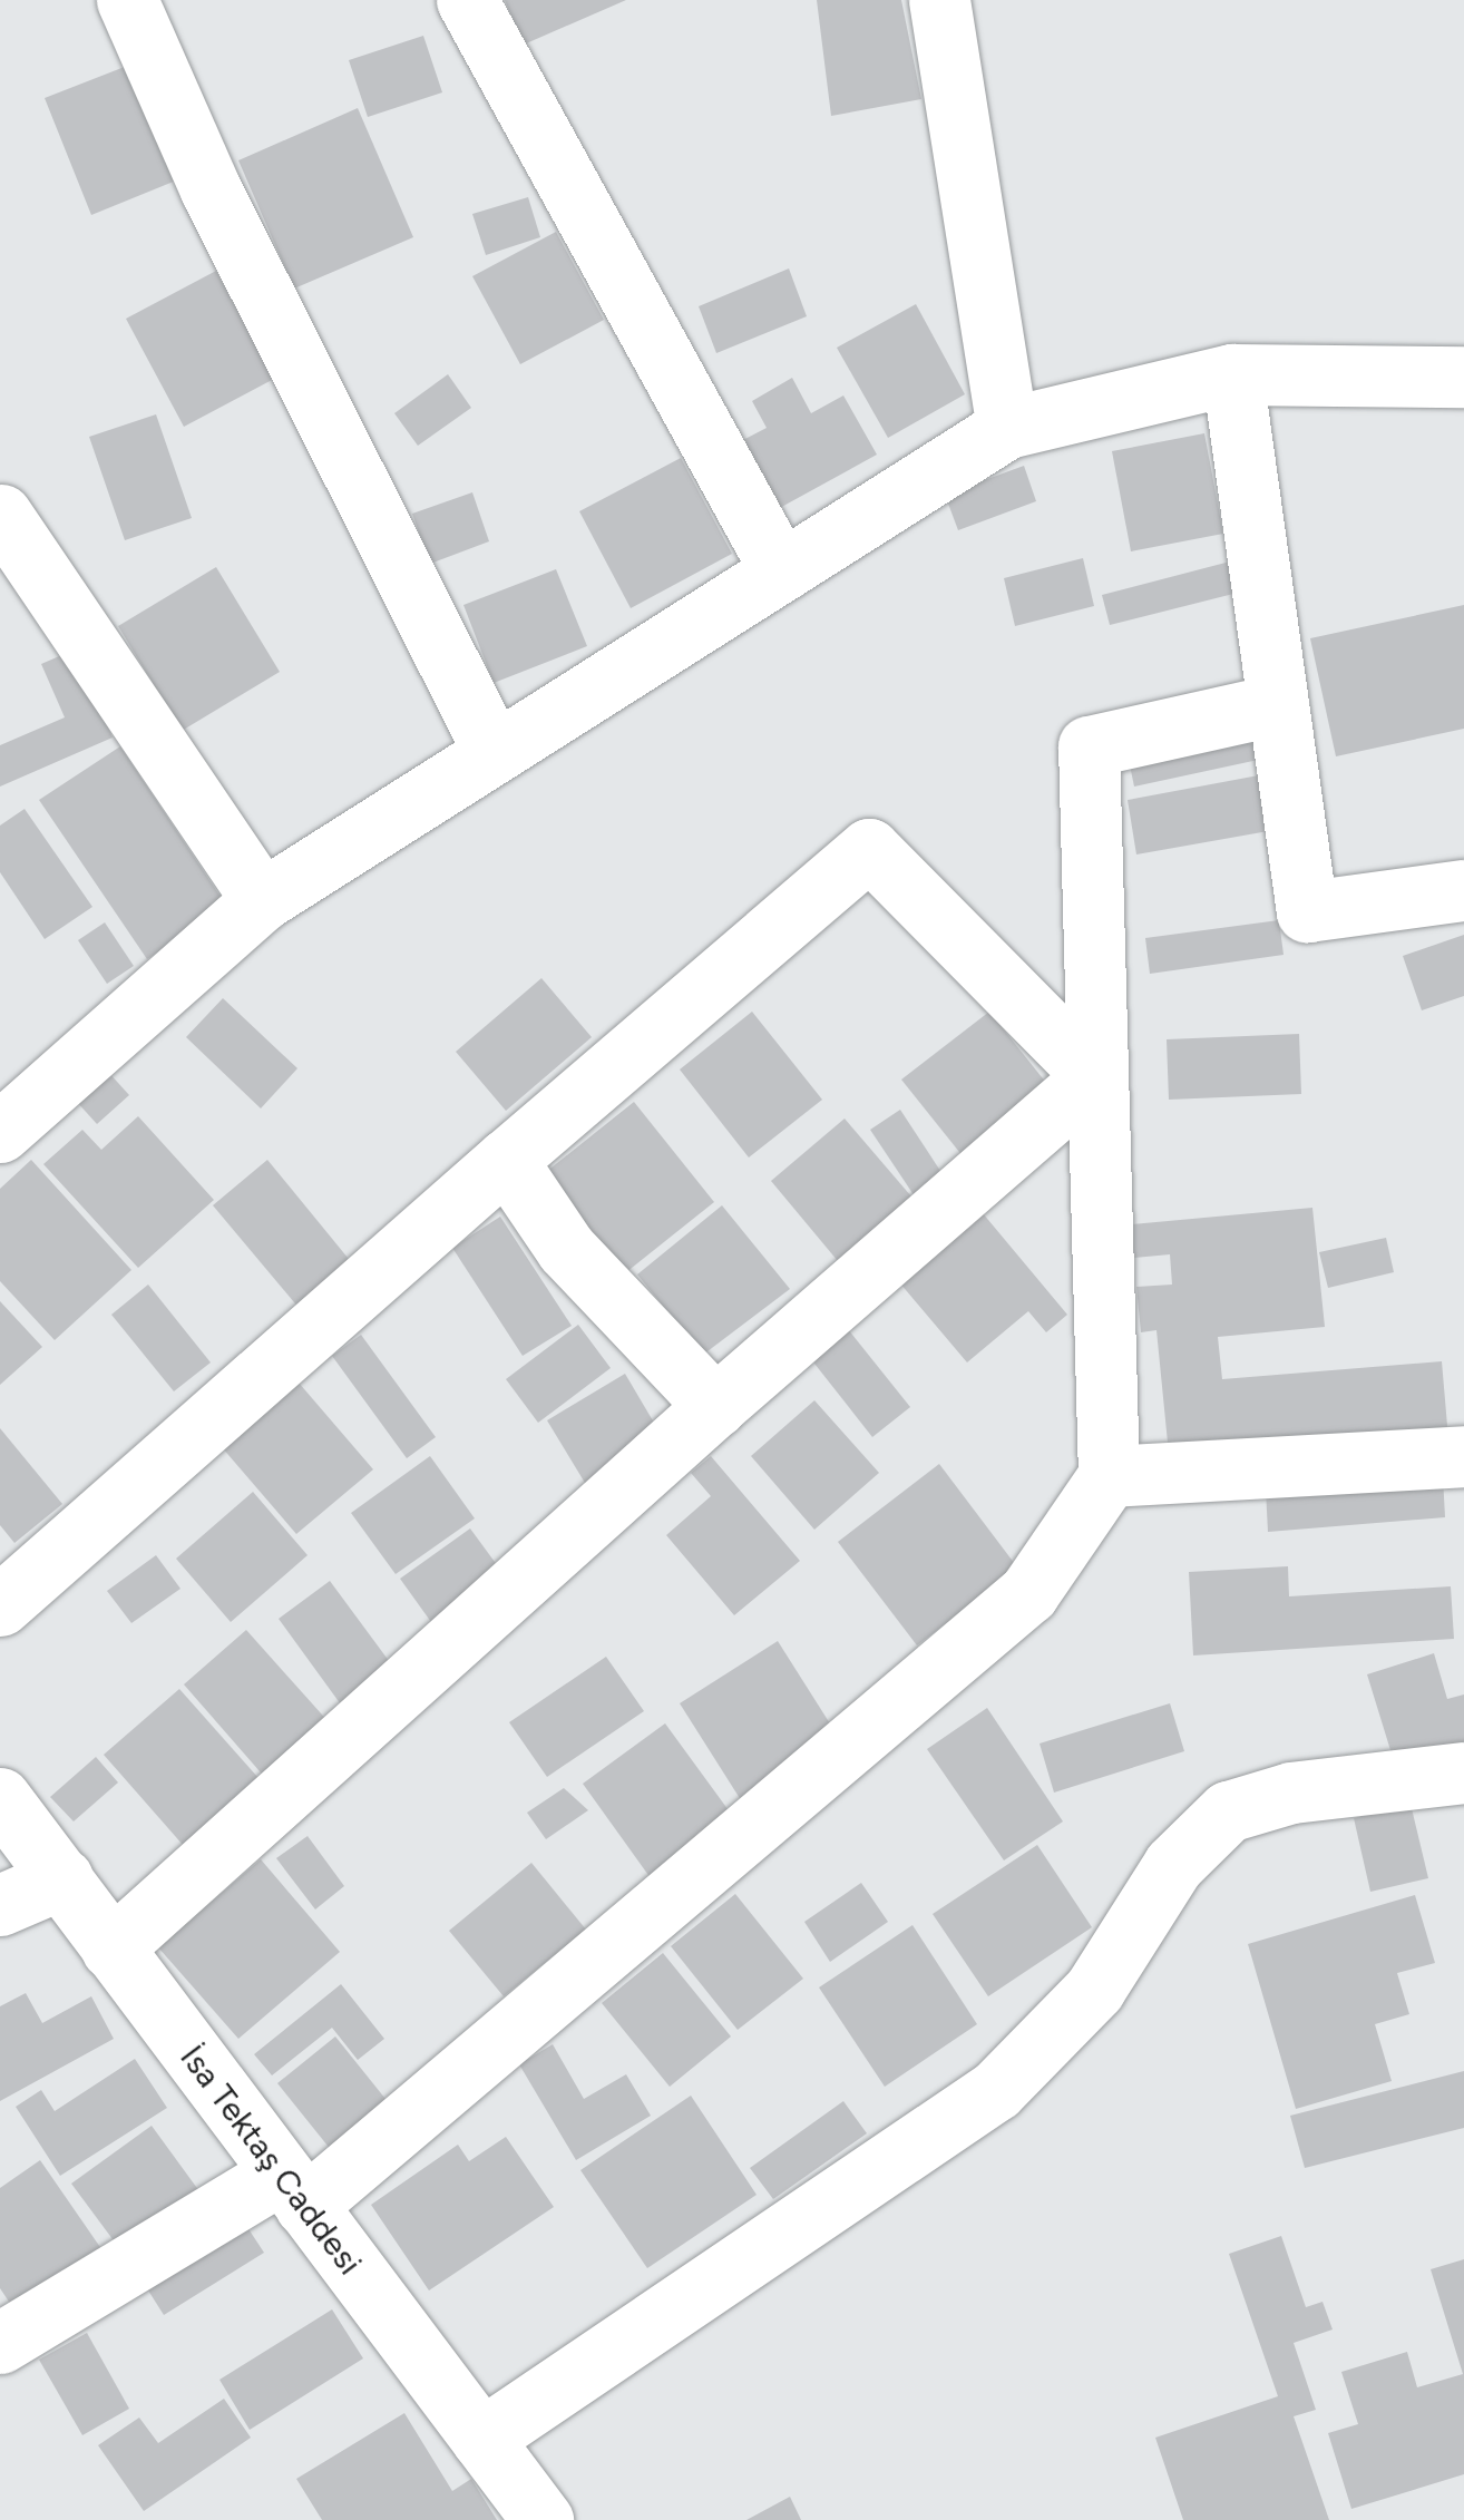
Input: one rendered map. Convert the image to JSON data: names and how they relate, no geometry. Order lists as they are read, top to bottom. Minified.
{"streets":{"street":["İsa Tektaş Caddesi"]}}
